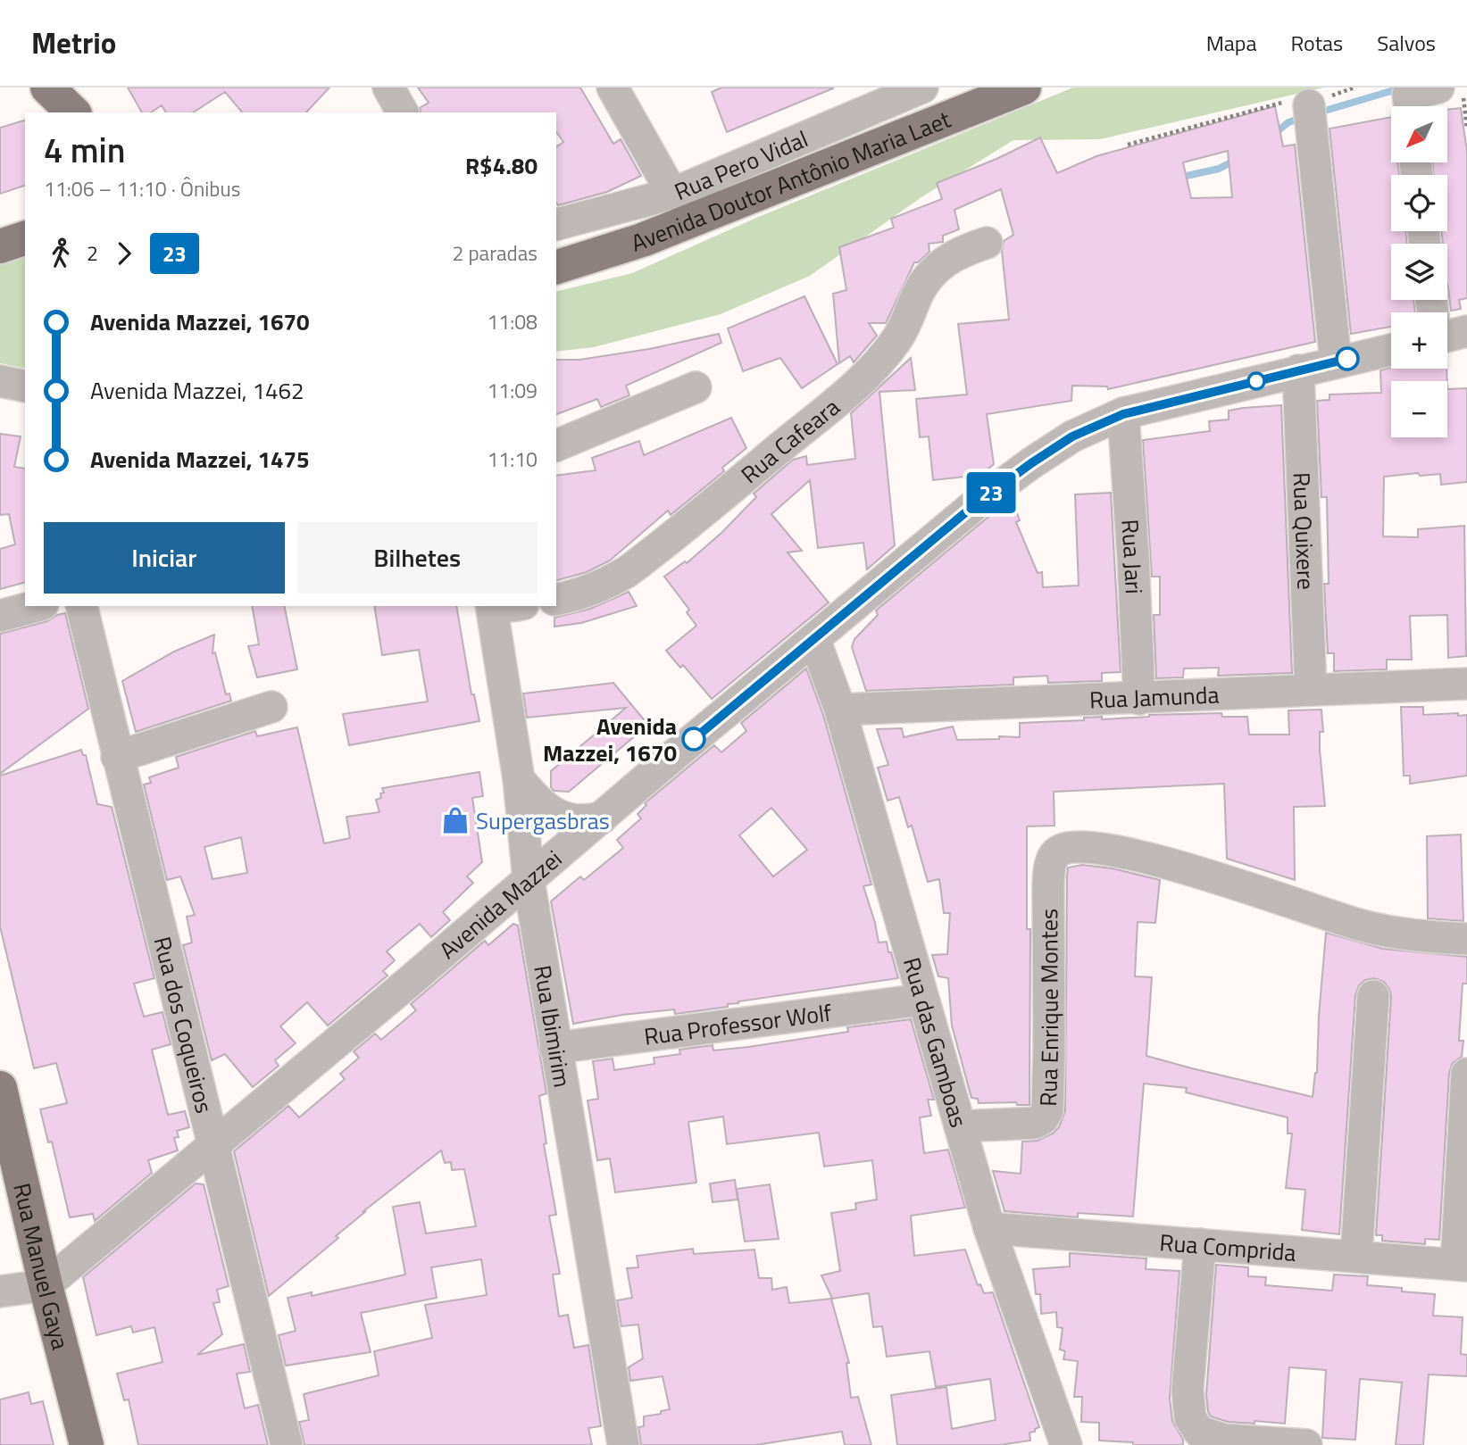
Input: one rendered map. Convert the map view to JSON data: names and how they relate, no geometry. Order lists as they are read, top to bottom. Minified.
{"streets":{"main road":["Avenida Doutor Antônio Maria Laet","Rua Manuel Gaya"],"street":["Rua Pero Vidal","Rua Cafeara","Rua Quixere","Rua Jari","Rua Jamunda","Avenida Mazzei","Rua Enrique Montes","Rua Professor Wolf","Rua dos Coqueiros","Rua Ibimirim","Rua das Gamboas","Rua Comprida"]},"crossings":[["Rua Quixere","Rua Jamunda"],["Rua Quixere","Avenida Mazzei"],["Rua Jari","Rua Jamunda"],["Rua Jari","Avenida Mazzei"],["Rua Jamunda","Rua das Gamboas"],["Avenida Mazzei","Rua dos Coqueiros"],["Avenida Mazzei","Rua Ibimirim"],["Avenida Mazzei","Rua das Gamboas"],["Avenida Mazzei","Rua Manuel Gaya"],["Rua Enrique Montes","Rua das Gamboas"],["Rua Professor Wolf","Rua Ibimirim"],["Rua Professor Wolf","Rua das Gamboas"],["Rua das Gamboas","Rua Comprida"]],"places":{"other":["Avenida Mazzei, 1670"],"shop":["Supergasbras"]},"lines":["bus line 23"],"north":"bottom left","page":{"header":"Metrio","nav":["Mapa","Rotas","Salvos"],"on_map":"23","map_buttons":["+","−"],"heading":["4 min","11:06 – 11:10 · Ônibus","R$4.80"],"legs":["2","23","2 paradas"],"list":[{"name":"Avenida Mazzei, 1670","value":"11:08"},{"name":"Avenida Mazzei, 1462","value":"11:09"},{"name":"Avenida Mazzei, 1475","value":"11:10"}],"buttons":["Iniciar","Bilhetes"]}}
